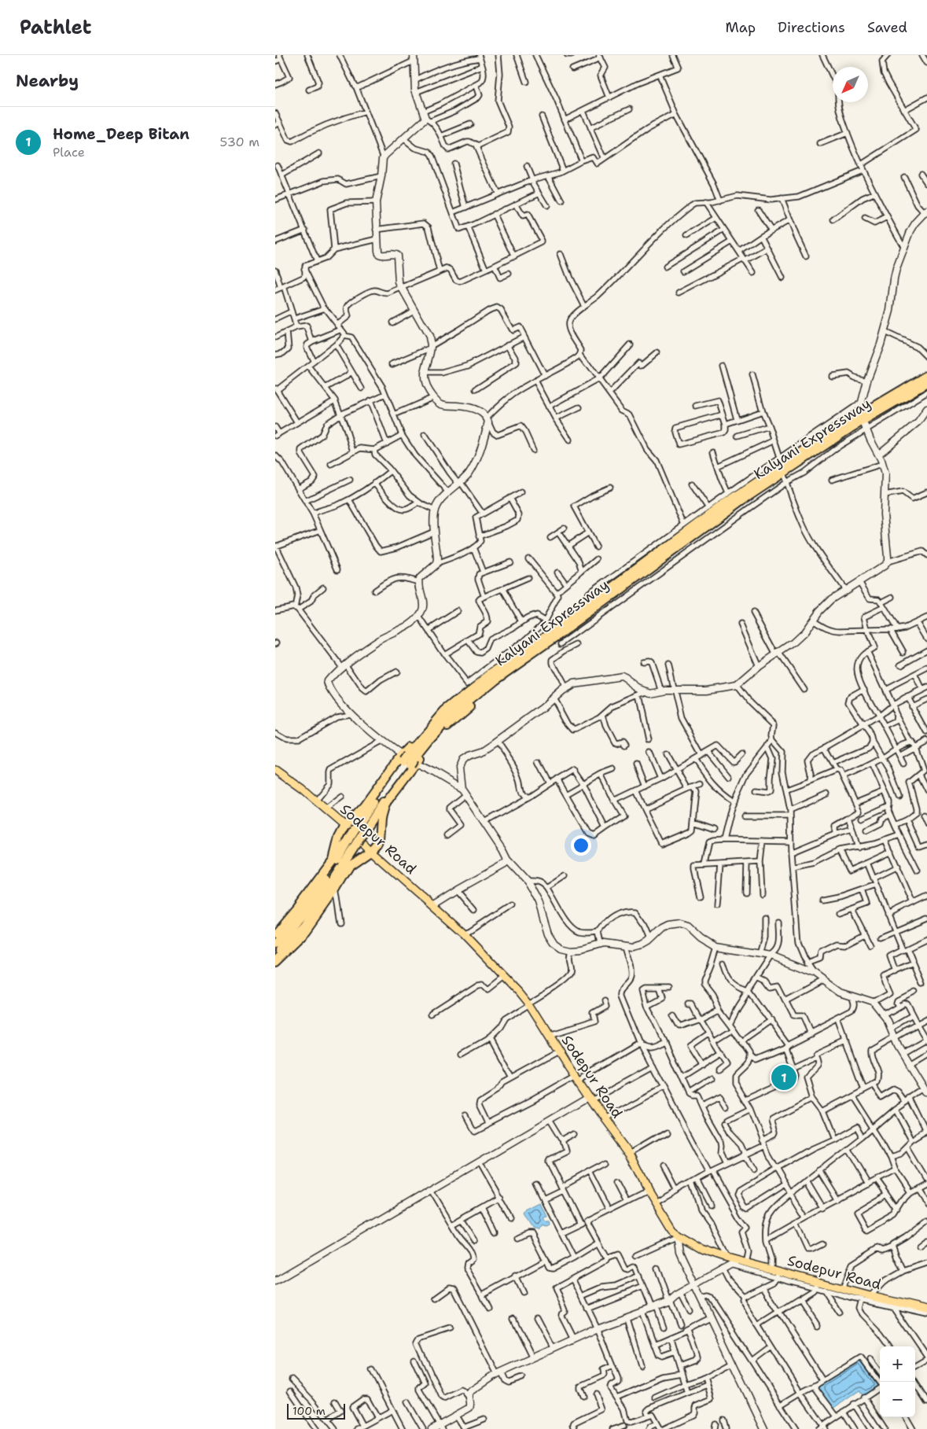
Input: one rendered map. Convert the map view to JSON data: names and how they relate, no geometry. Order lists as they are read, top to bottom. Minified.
{"streets":{"highway":["Kalyani Expressway"],"main road":["Sodepur Road"]},"crossings":[["Kalyani Expressway","Sodepur Road"]],"scale_bar":"100 m","north":"bottom left","page":{"header":"Pathlet","nav":["Map","Directions","Saved"],"heading":"Nearby","list":[{"mark":"1","name":"Home_Deep Bitan","note":"Place","value":"530 m"}],"pins":"1","map_buttons":["+","−"],"scale":"100 m"}}
